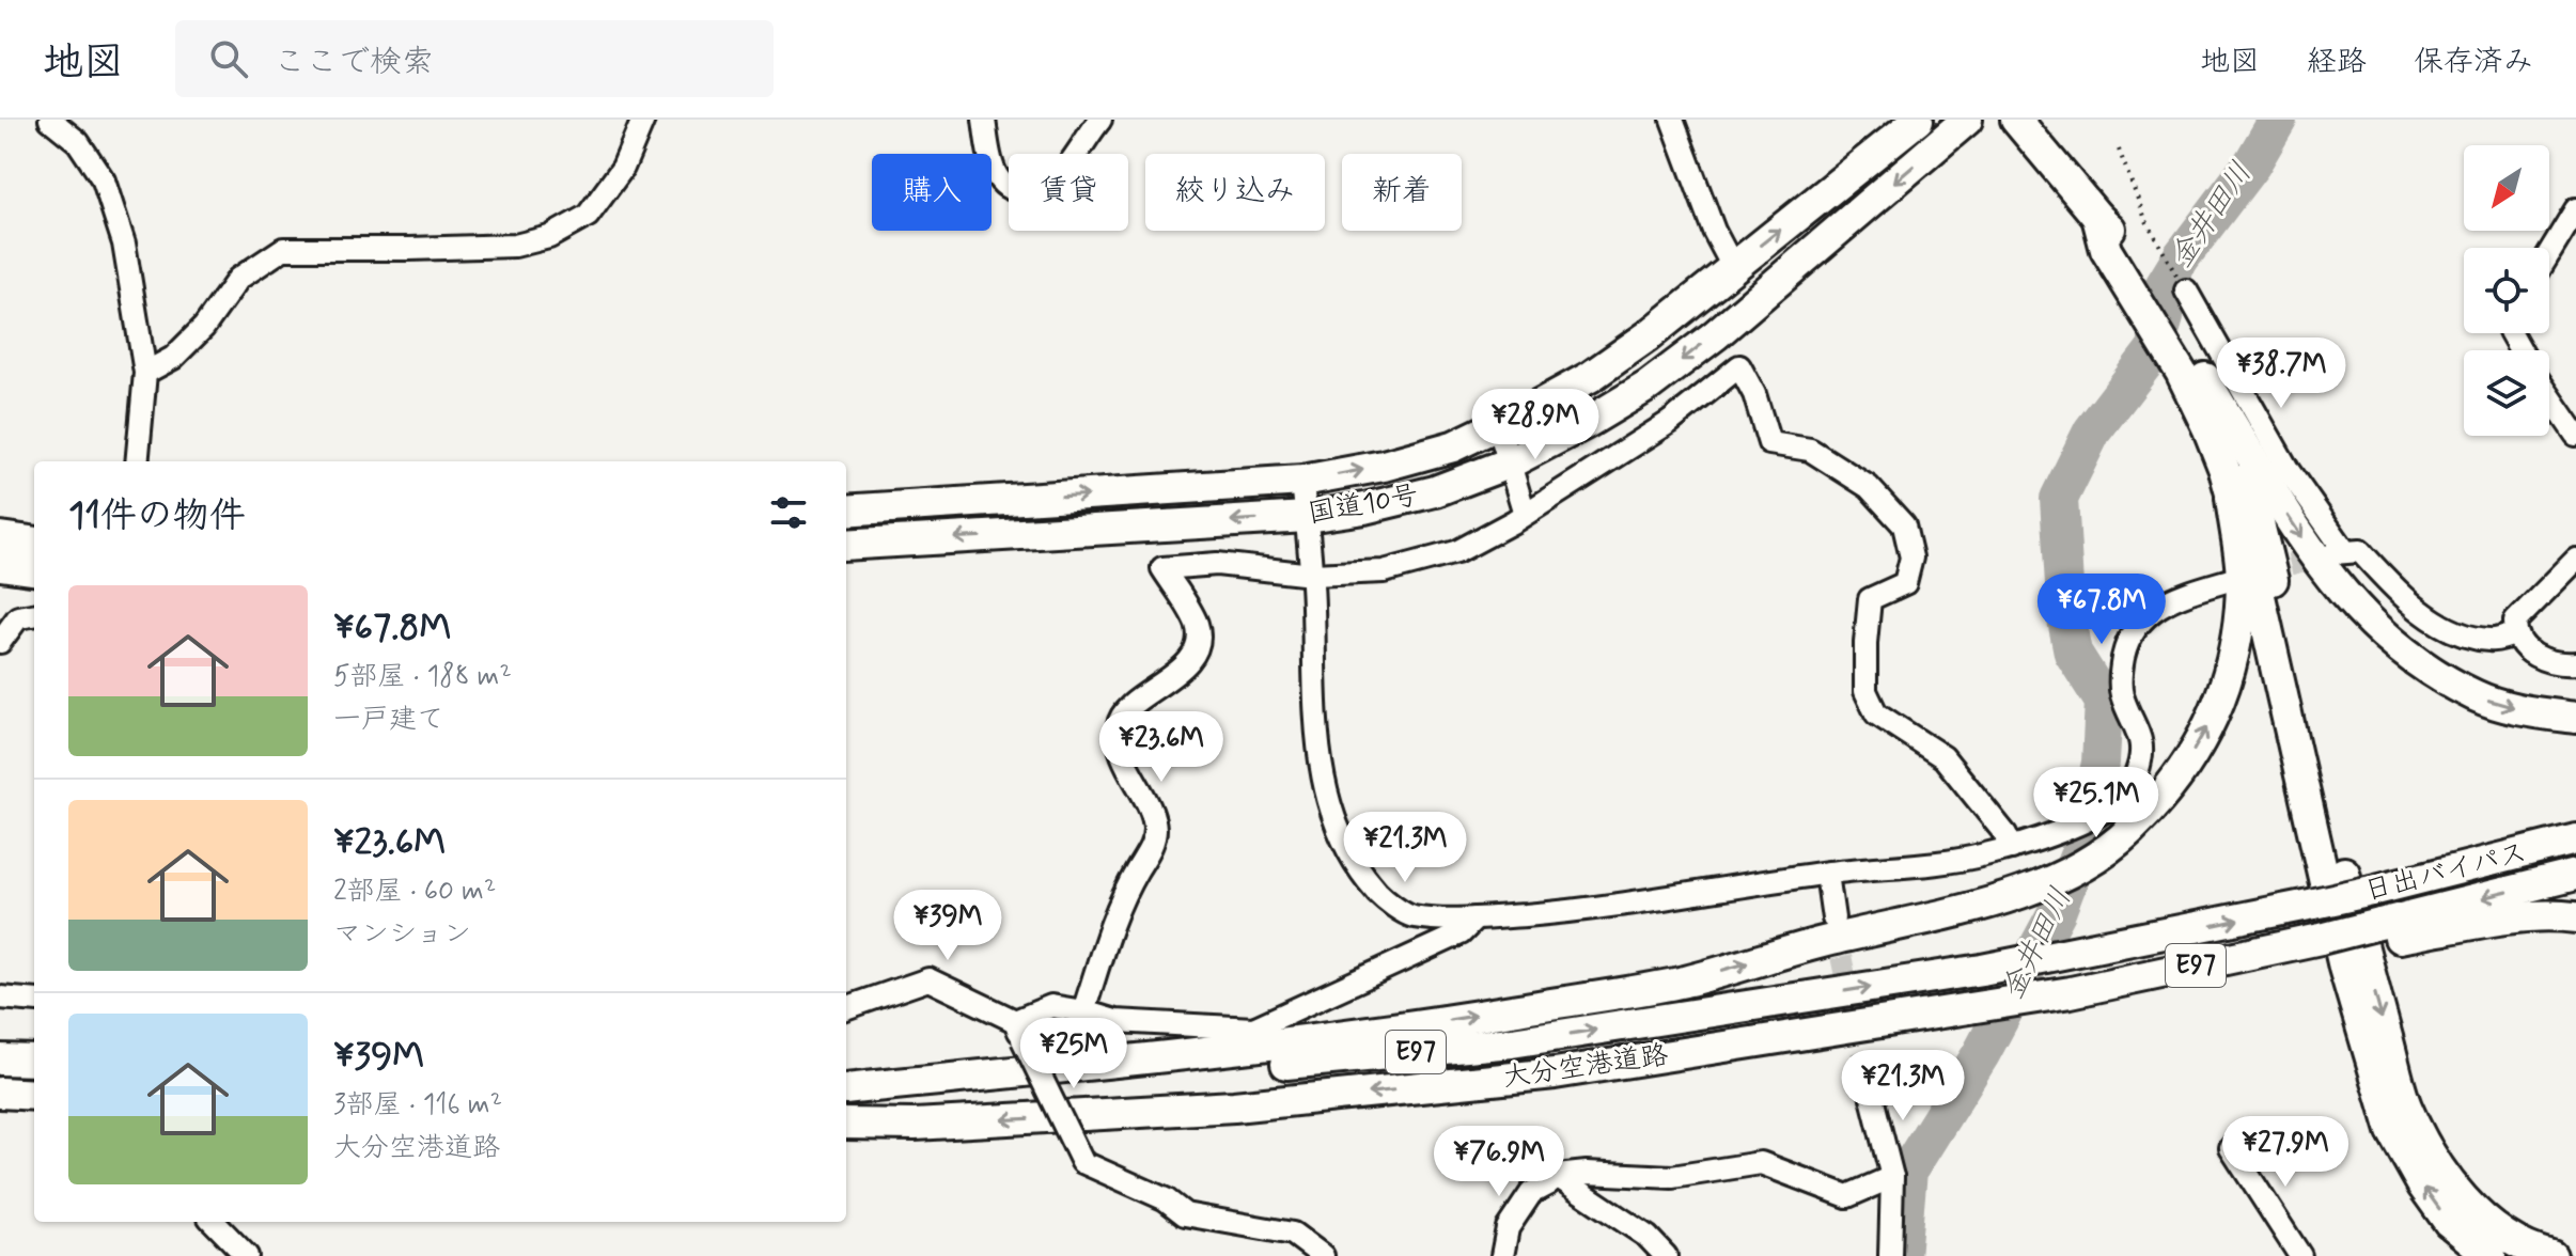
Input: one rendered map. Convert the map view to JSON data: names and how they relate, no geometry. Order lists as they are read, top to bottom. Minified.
{"streets":{"highway":["国道10号","日出バイパス","E97","大分空港道路"]},"crossings":[["日出バイパス","大分空港道路"]],"water":["金井田川"],"north":"bottom left","page":{"header":"地図","search":"ここで検索","nav":["地図","経路","保存済み"],"chip":["購入","賃貸","絞り込み","新着"],"price":["¥38.7M","¥28.9M","¥67.8M","¥23.6M","¥25.1M","¥21.3M","¥39M","¥25M","¥21.3M","¥27.9M","¥76.9M"],"heading":"11件の物件","list":[{"name":"¥67.8M","note":"5部屋 · 188 m² · 一戸建て"},{"name":"¥23.6M","note":"2部屋 · 60 m² · マンション"},{"name":"¥39M","note":"3部屋 · 116 m² · 大分空港道路"}]}}
